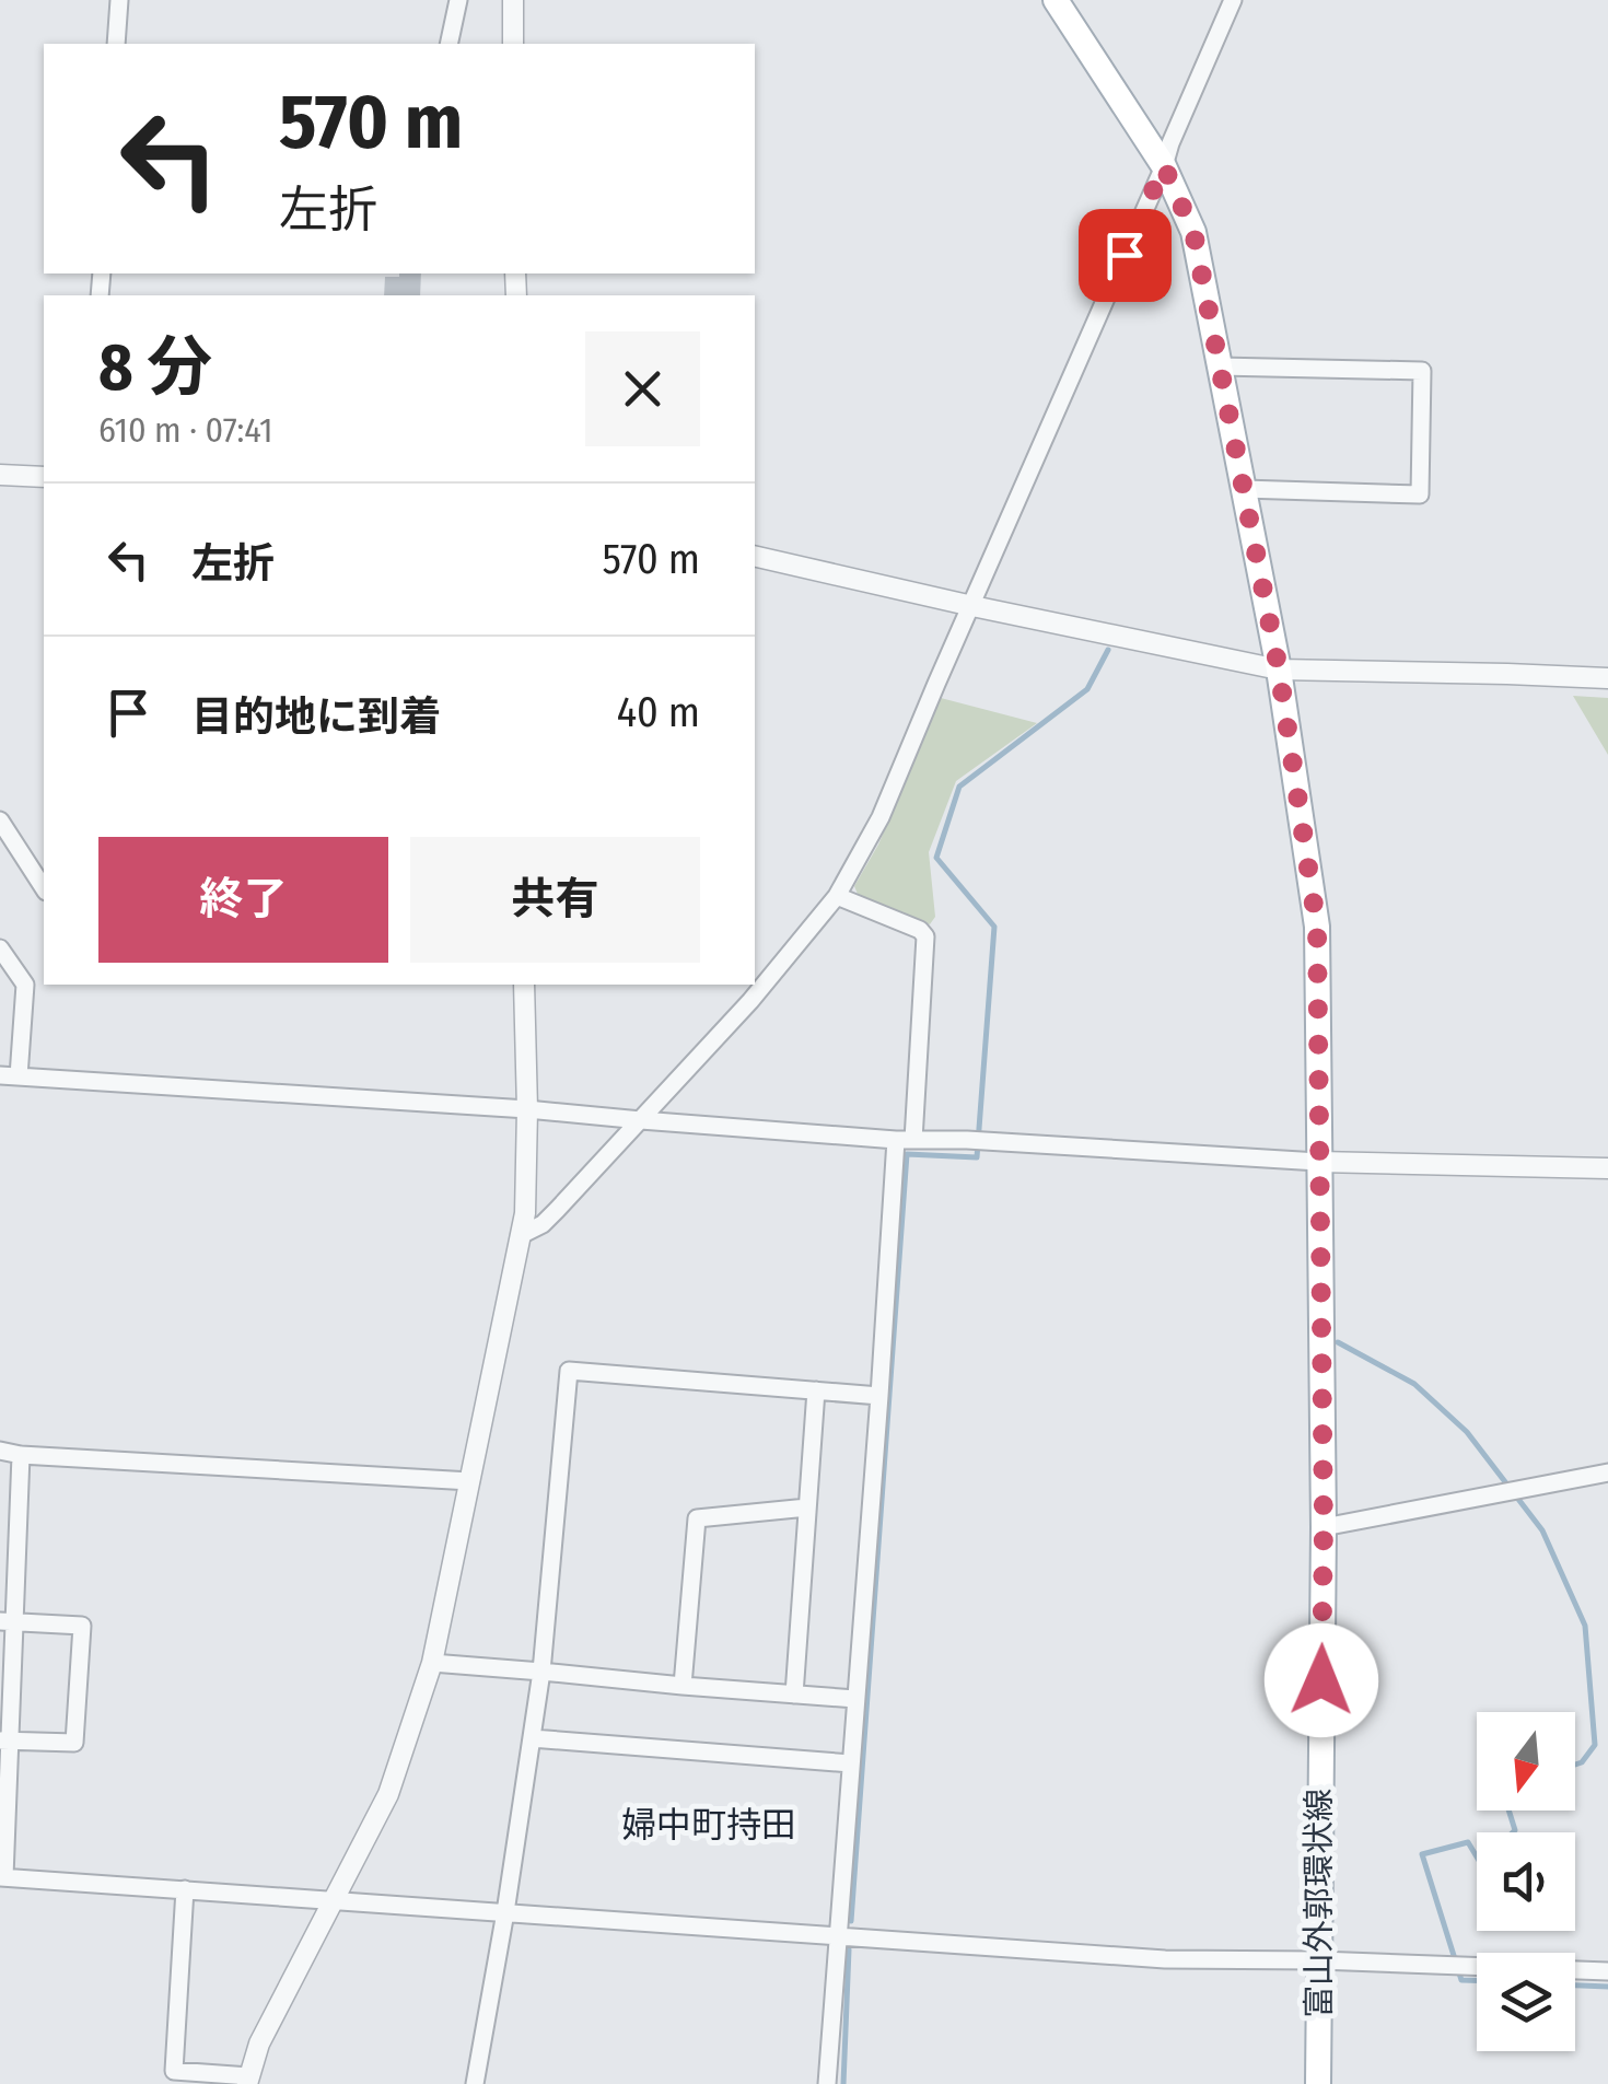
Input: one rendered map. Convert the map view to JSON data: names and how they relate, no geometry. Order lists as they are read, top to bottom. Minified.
{"streets":{"main road":["富山外郭環状線"]},"districts":["婦中町持田"],"north":"bottom","page":{"turn":["570 m","左折"],"heading":["8 分","610 m · 07:41"],"list":[{"name":"左折","value":"570 m"},{"name":"目的地に到着","value":"40 m"}],"buttons":["終了","共有"]}}
